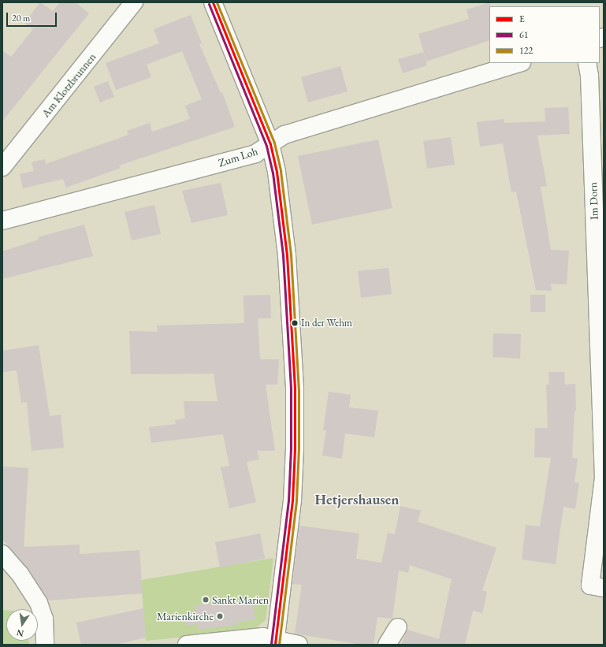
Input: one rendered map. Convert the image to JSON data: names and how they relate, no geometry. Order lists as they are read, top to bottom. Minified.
{"streets":{"street":["Am Klotzbrunnen","Zum Loh","Im Dorn"]},"districts":["Hetjershausen"],"places":["In der Wehm","Sankt Marien","Marienkirche"],"lines":["transit line E","transit line 122","transit line 61"],"legend":["E","61","122"],"scale_bar":"20 m","north":"bottom"}
